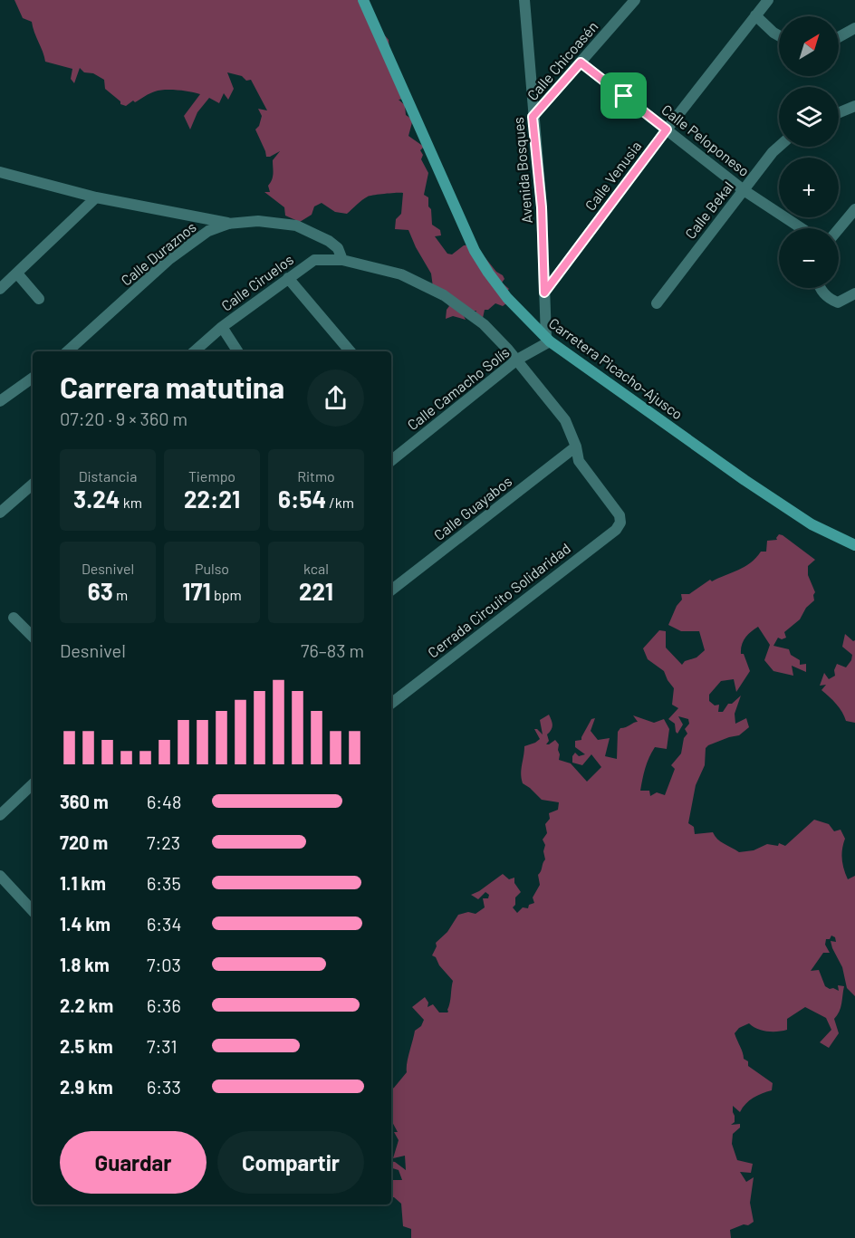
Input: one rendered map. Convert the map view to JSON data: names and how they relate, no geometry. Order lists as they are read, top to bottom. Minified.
{"streets":{"main road":["Carretera Picacho-Ajusco"],"street":["Calle Chicoasén","Calle Peloponeso","Avenida Bosques","Calle Venusia","Calle Bekal","Calle Duraznos","Calle Ciruelos","Calle Camacho Solís","Calle Guayabos","Cerrada Circuito Solidaridad"]},"crossings":[["Calle Chicoasén","Calle Peloponeso"],["Calle Chicoasén","Avenida Bosques"],["Calle Peloponeso","Calle Venusia"],["Calle Peloponeso","Calle Bekal"],["Avenida Bosques","Calle Venusia"],["Avenida Bosques","Carretera Picacho-Ajusco"],["Avenida Bosques","Calle Camacho Solís"],["Calle Duraznos","Calle Ciruelos"],["Calle Ciruelos","Calle Camacho Solís"],["Calle Ciruelos","Calle Guayabos"],["Calle Ciruelos","Cerrada Circuito Solidaridad"],["Carretera Picacho-Ajusco","Calle Camacho Solís"]],"north":"top right","page":{"map_buttons":["+","−"],"heading":["Carrera matutina","07:20 · 9 × 360 m"],"stats":[["Distancia","3.24 km"],["Tiempo","22:21"],["Ritmo","6:54 /km"],["Desnivel","63 m"],["Pulso","171 bpm"],["kcal","221"]],"chart":["Desnivel","76–83 m"],"list":[{"name":"360 m","note":"6:48"},{"name":"720 m","note":"7:23"},{"name":"1.1 km","note":"6:35"},{"name":"1.4 km","note":"6:34"},{"name":"1.8 km","note":"7:03"},{"name":"2.2 km","note":"6:36"},{"name":"2.5 km","note":"7:31"},{"name":"2.9 km","note":"6:33"}],"buttons":["Guardar","Compartir"]}}
